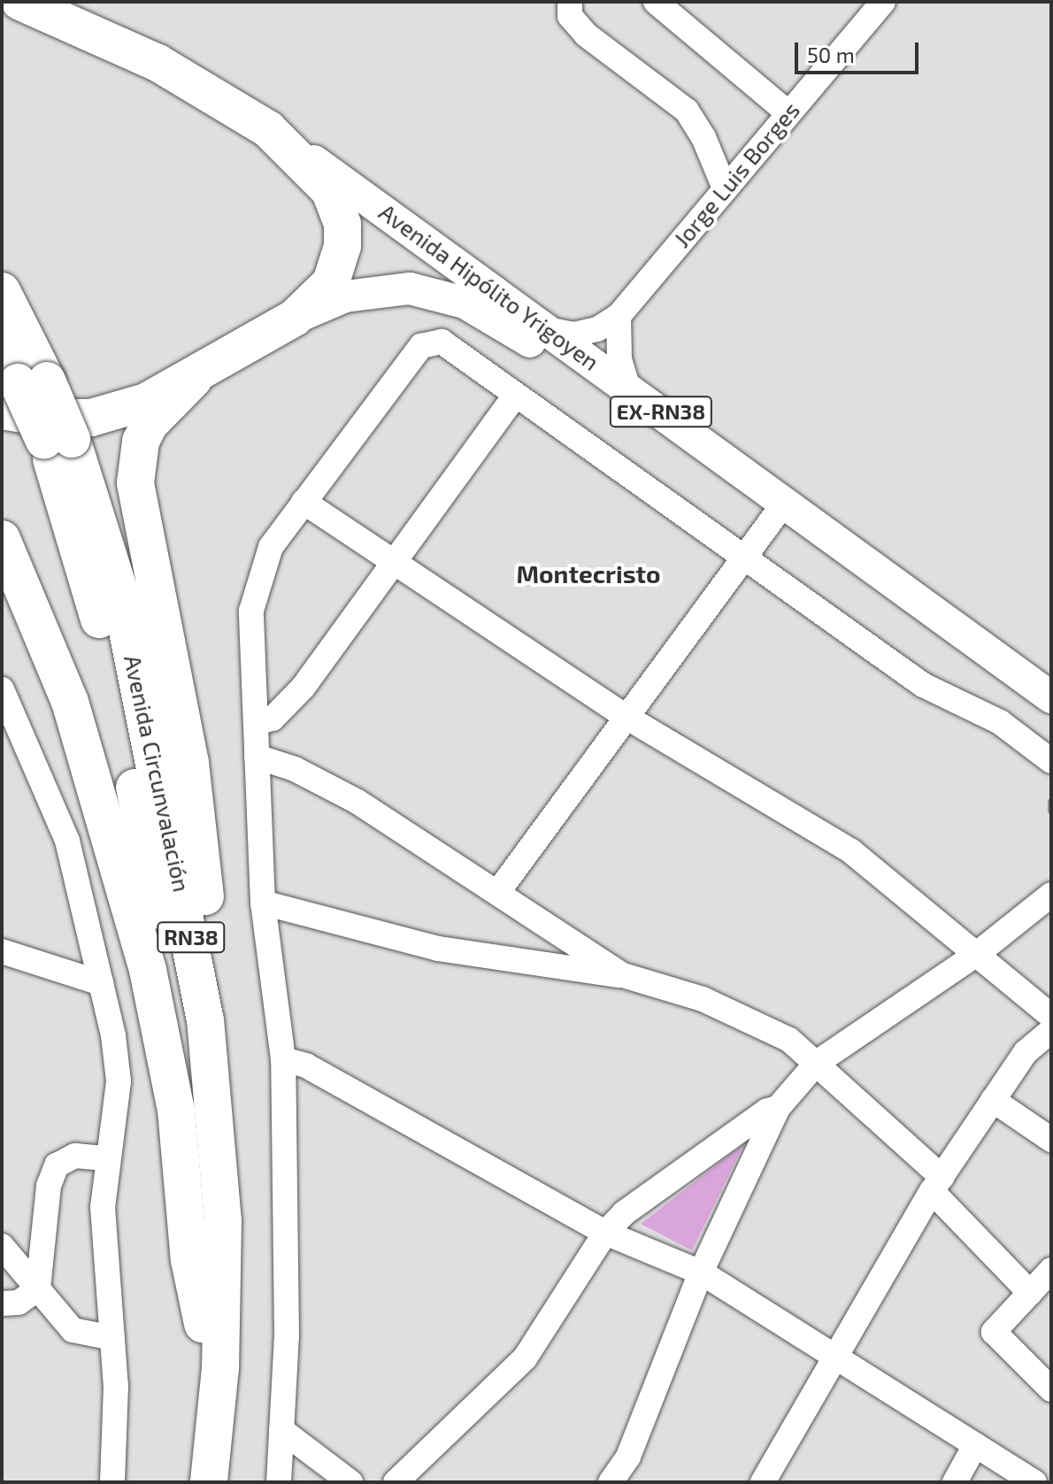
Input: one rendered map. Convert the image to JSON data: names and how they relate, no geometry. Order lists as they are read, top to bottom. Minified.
{"streets":{"highway":["Avenida Circunvalación","RN38"],"main road":["Avenida Hipólito Yrigoyen","EX-RN38"],"street":["Jorge Luis Borges"]},"crossings":[["Jorge Luis Borges","Avenida Hipólito Yrigoyen"]],"districts":["Montecristo"],"scale_bar":"50 m"}
